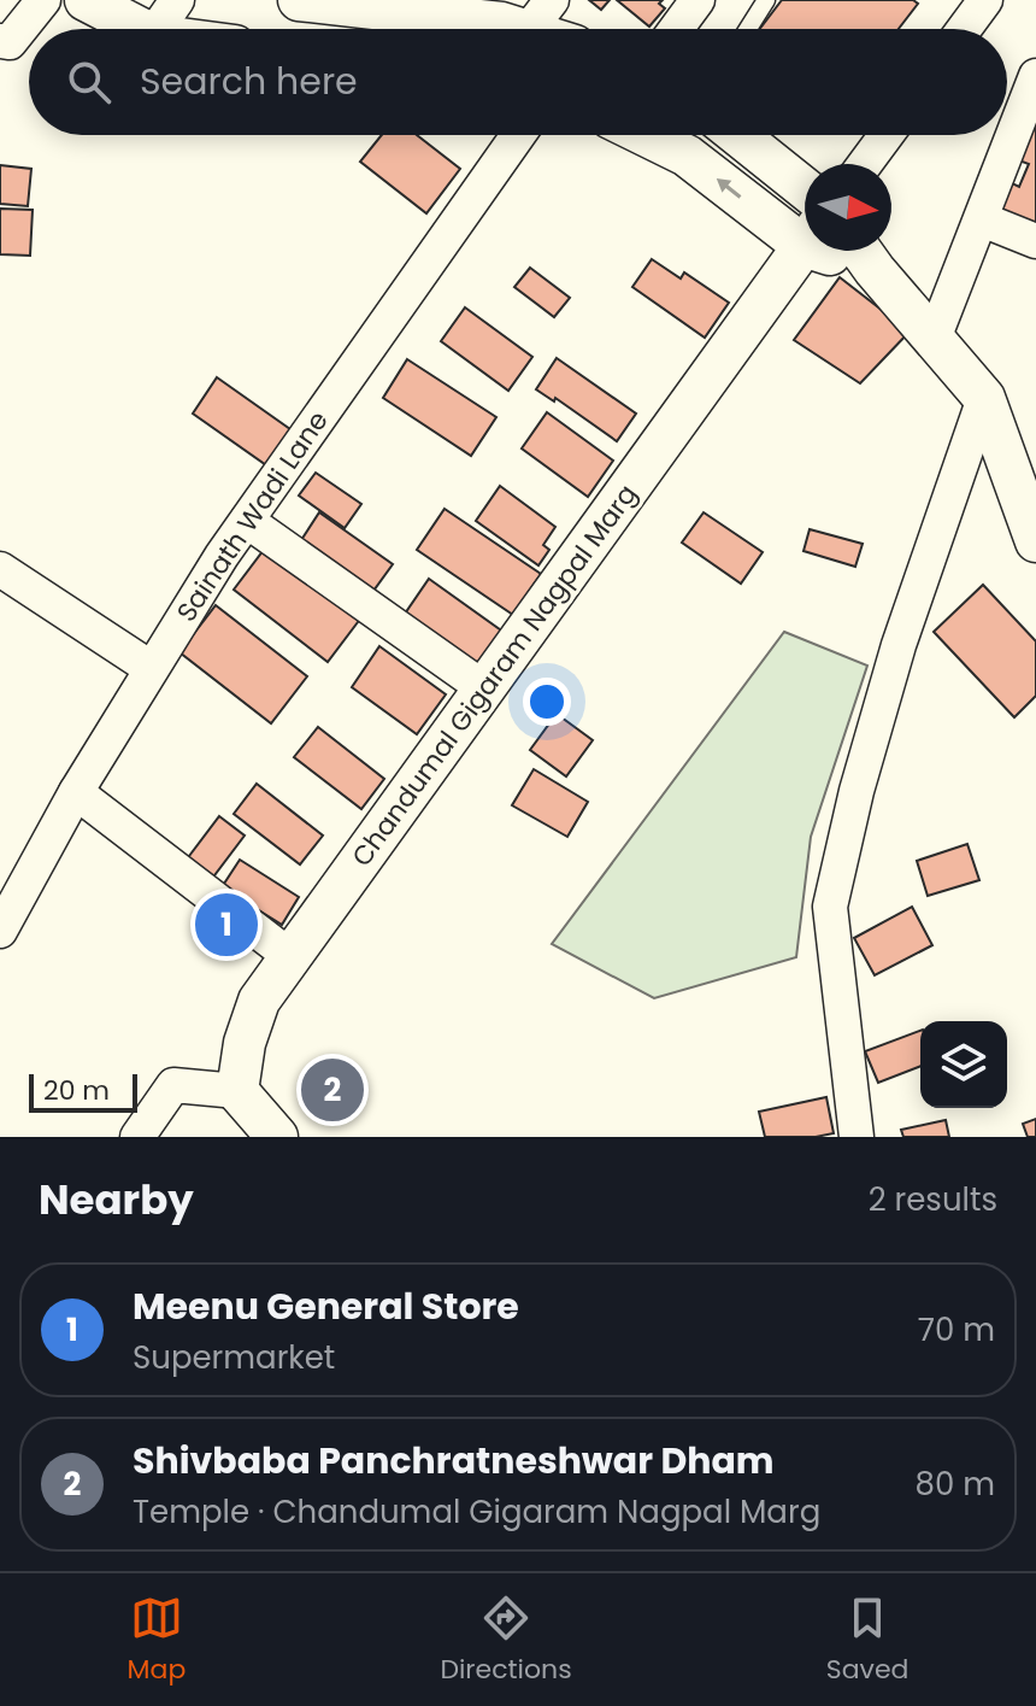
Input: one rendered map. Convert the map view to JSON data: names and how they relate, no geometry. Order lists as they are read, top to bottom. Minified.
{"streets":{"street":["Sainath Wadi Lane","Chandumal Gigaram Nagpal Marg"]},"scale_bar":"20 m","north":"right","page":{"search":"Search here","pins":["1","2"],"scale":"20 m","heading":["Nearby","2 results"],"list":[{"mark":"1","name":"Meenu General Store","note":"Supermarket","value":"70 m"},{"mark":"2","name":"Shivbaba Panchratneshwar Dham","note":"Temple · Chandumal Gigaram Nagpal Marg","value":"80 m"}],"nav":["Map","Directions","Saved"]}}
